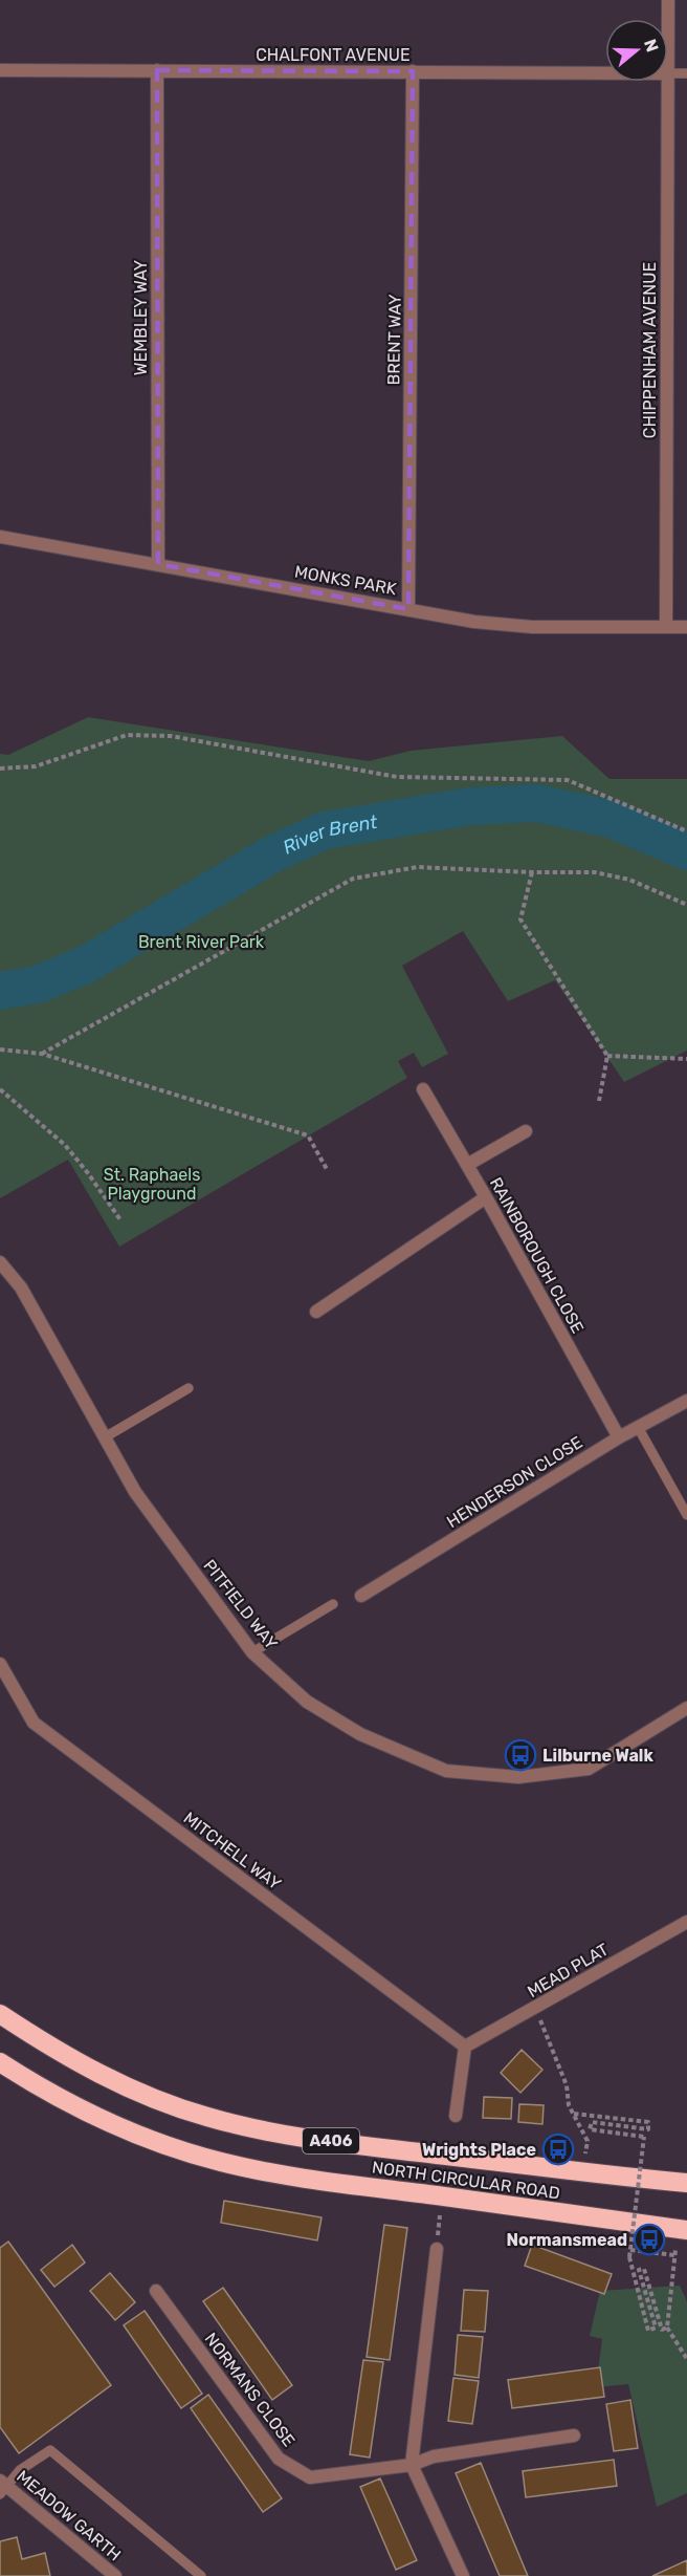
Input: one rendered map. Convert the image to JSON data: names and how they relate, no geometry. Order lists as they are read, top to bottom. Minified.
{"streets":{"highway":["A406","NORTH CIRCULAR ROAD"],"street":["CHALFONT AVENUE","WEMBLEY WAY","BRENT WAY","CHIPPENHAM AVENUE","MONKS PARK","RAINBOROUGH CLOSE","HENDERSON CLOSE","PITFIELD WAY","MITCHELL WAY","MEAD PLAT","NORMANS CLOSE","MEADOW GARTH"]},"crossings":[["CHALFONT AVENUE","WEMBLEY WAY"],["CHALFONT AVENUE","BRENT WAY"],["WEMBLEY WAY","MONKS PARK"],["BRENT WAY","MONKS PARK"],["CHIPPENHAM AVENUE","MONKS PARK"],["RAINBOROUGH CLOSE","HENDERSON CLOSE"],["MITCHELL WAY","MEAD PLAT"]],"water":["River Brent"],"parks":["Brent River Park","St. Raphaels Playground"],"places":{"bus stop":["Lilburne Walk","Wrights Place","Normansmead"]},"north":"right"}
